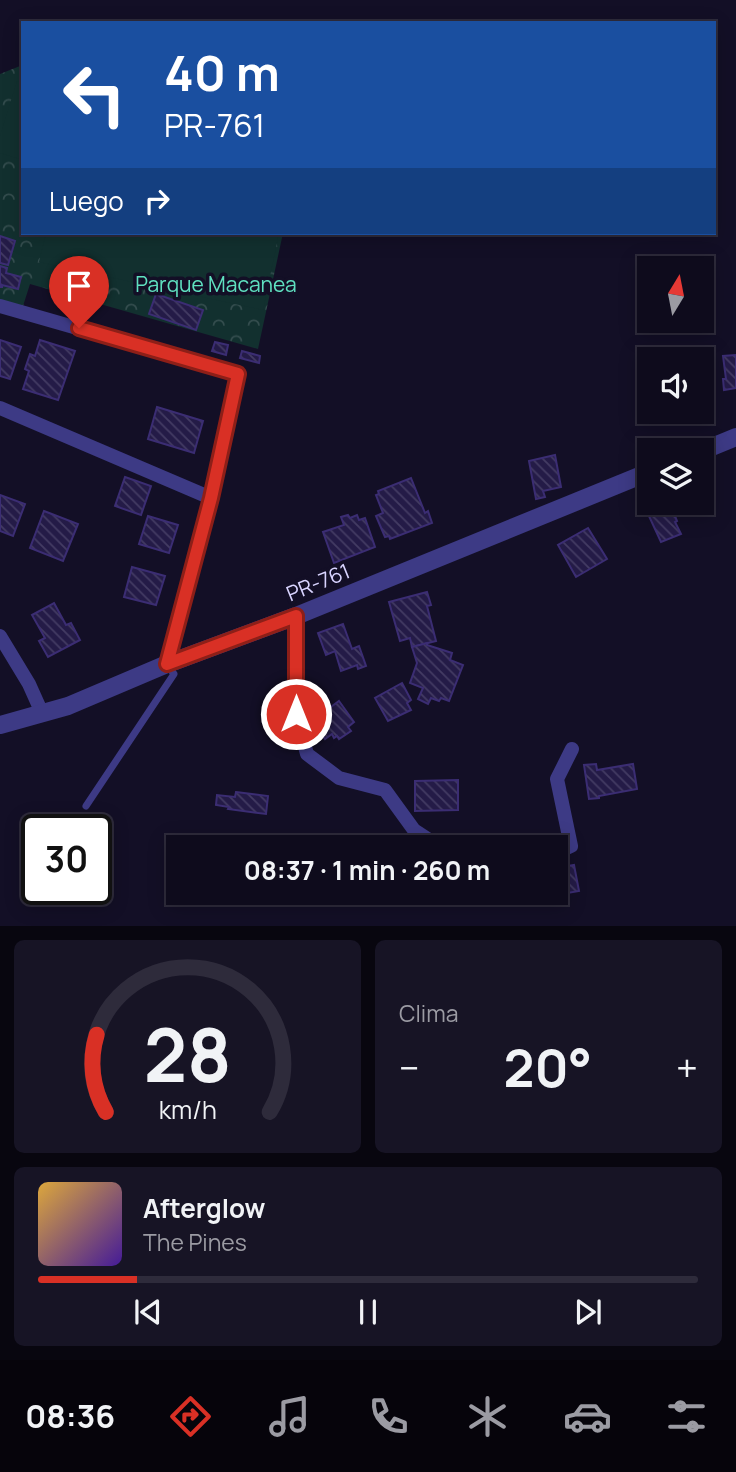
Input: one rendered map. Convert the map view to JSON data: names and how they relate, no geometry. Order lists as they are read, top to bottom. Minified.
{"streets":{"street":["PR-761"]},"parks":["Parque Macanea"],"north":"top","page":{"turn":["40 m","PR-761"],"then":"Luego","limit":"30","trip":"08:37 · 1 min · 260 m","tile":"Clima","heat":["−","20°","+"],"song":["Afterglow","The Pines"],"tabs":"08:36","gauge":["28","km/h"]}}
